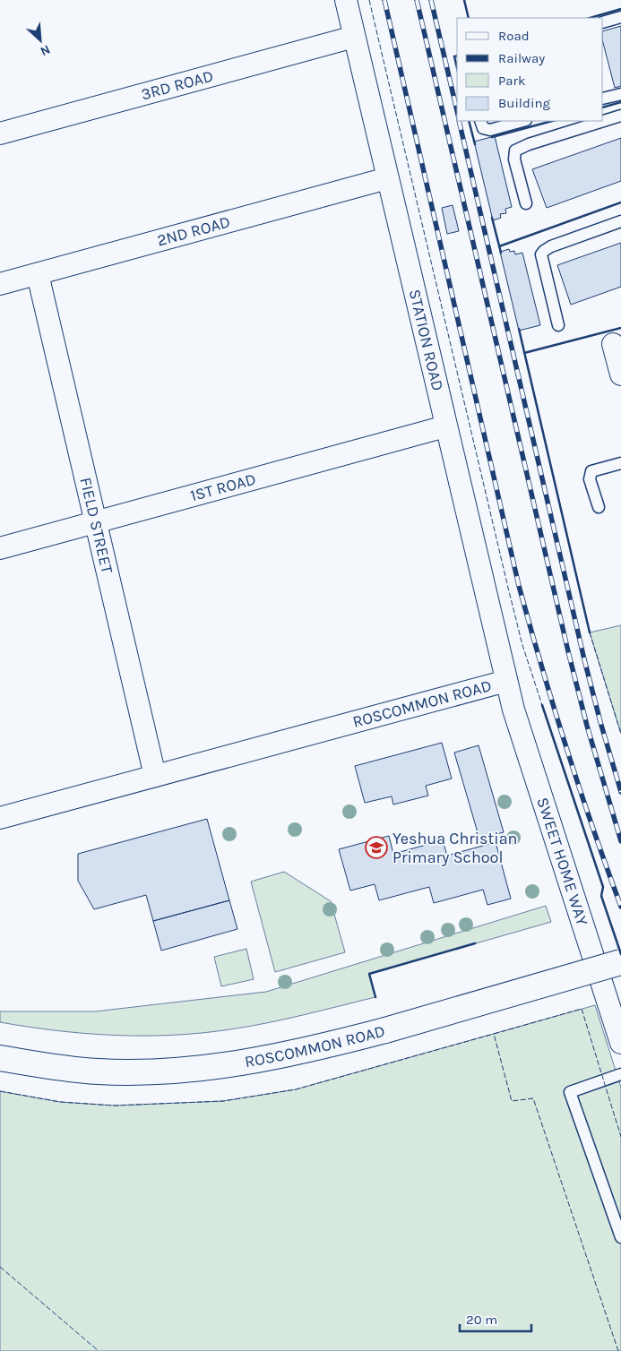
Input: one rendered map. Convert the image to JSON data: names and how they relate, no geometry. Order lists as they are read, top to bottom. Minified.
{"streets":{"street":["3RD ROAD","2ND ROAD","STATION ROAD","1ST ROAD","FIELD STREET","ROSCOMMON ROAD","SWEET HOME WAY"]},"crossings":[["3RD ROAD","STATION ROAD"],["2ND ROAD","STATION ROAD"],["2ND ROAD","FIELD STREET"],["STATION ROAD","1ST ROAD"],["STATION ROAD","ROSCOMMON ROAD"],["STATION ROAD","SWEET HOME WAY"],["1ST ROAD","FIELD STREET"],["FIELD STREET","ROSCOMMON ROAD"],["ROSCOMMON ROAD","SWEET HOME WAY"]],"places":{"school or university":["Yeshua Christian Primary School"]},"legend":["Road","Railway","Park","Building"],"scale_bar":"20 m","north":"bottom right"}
